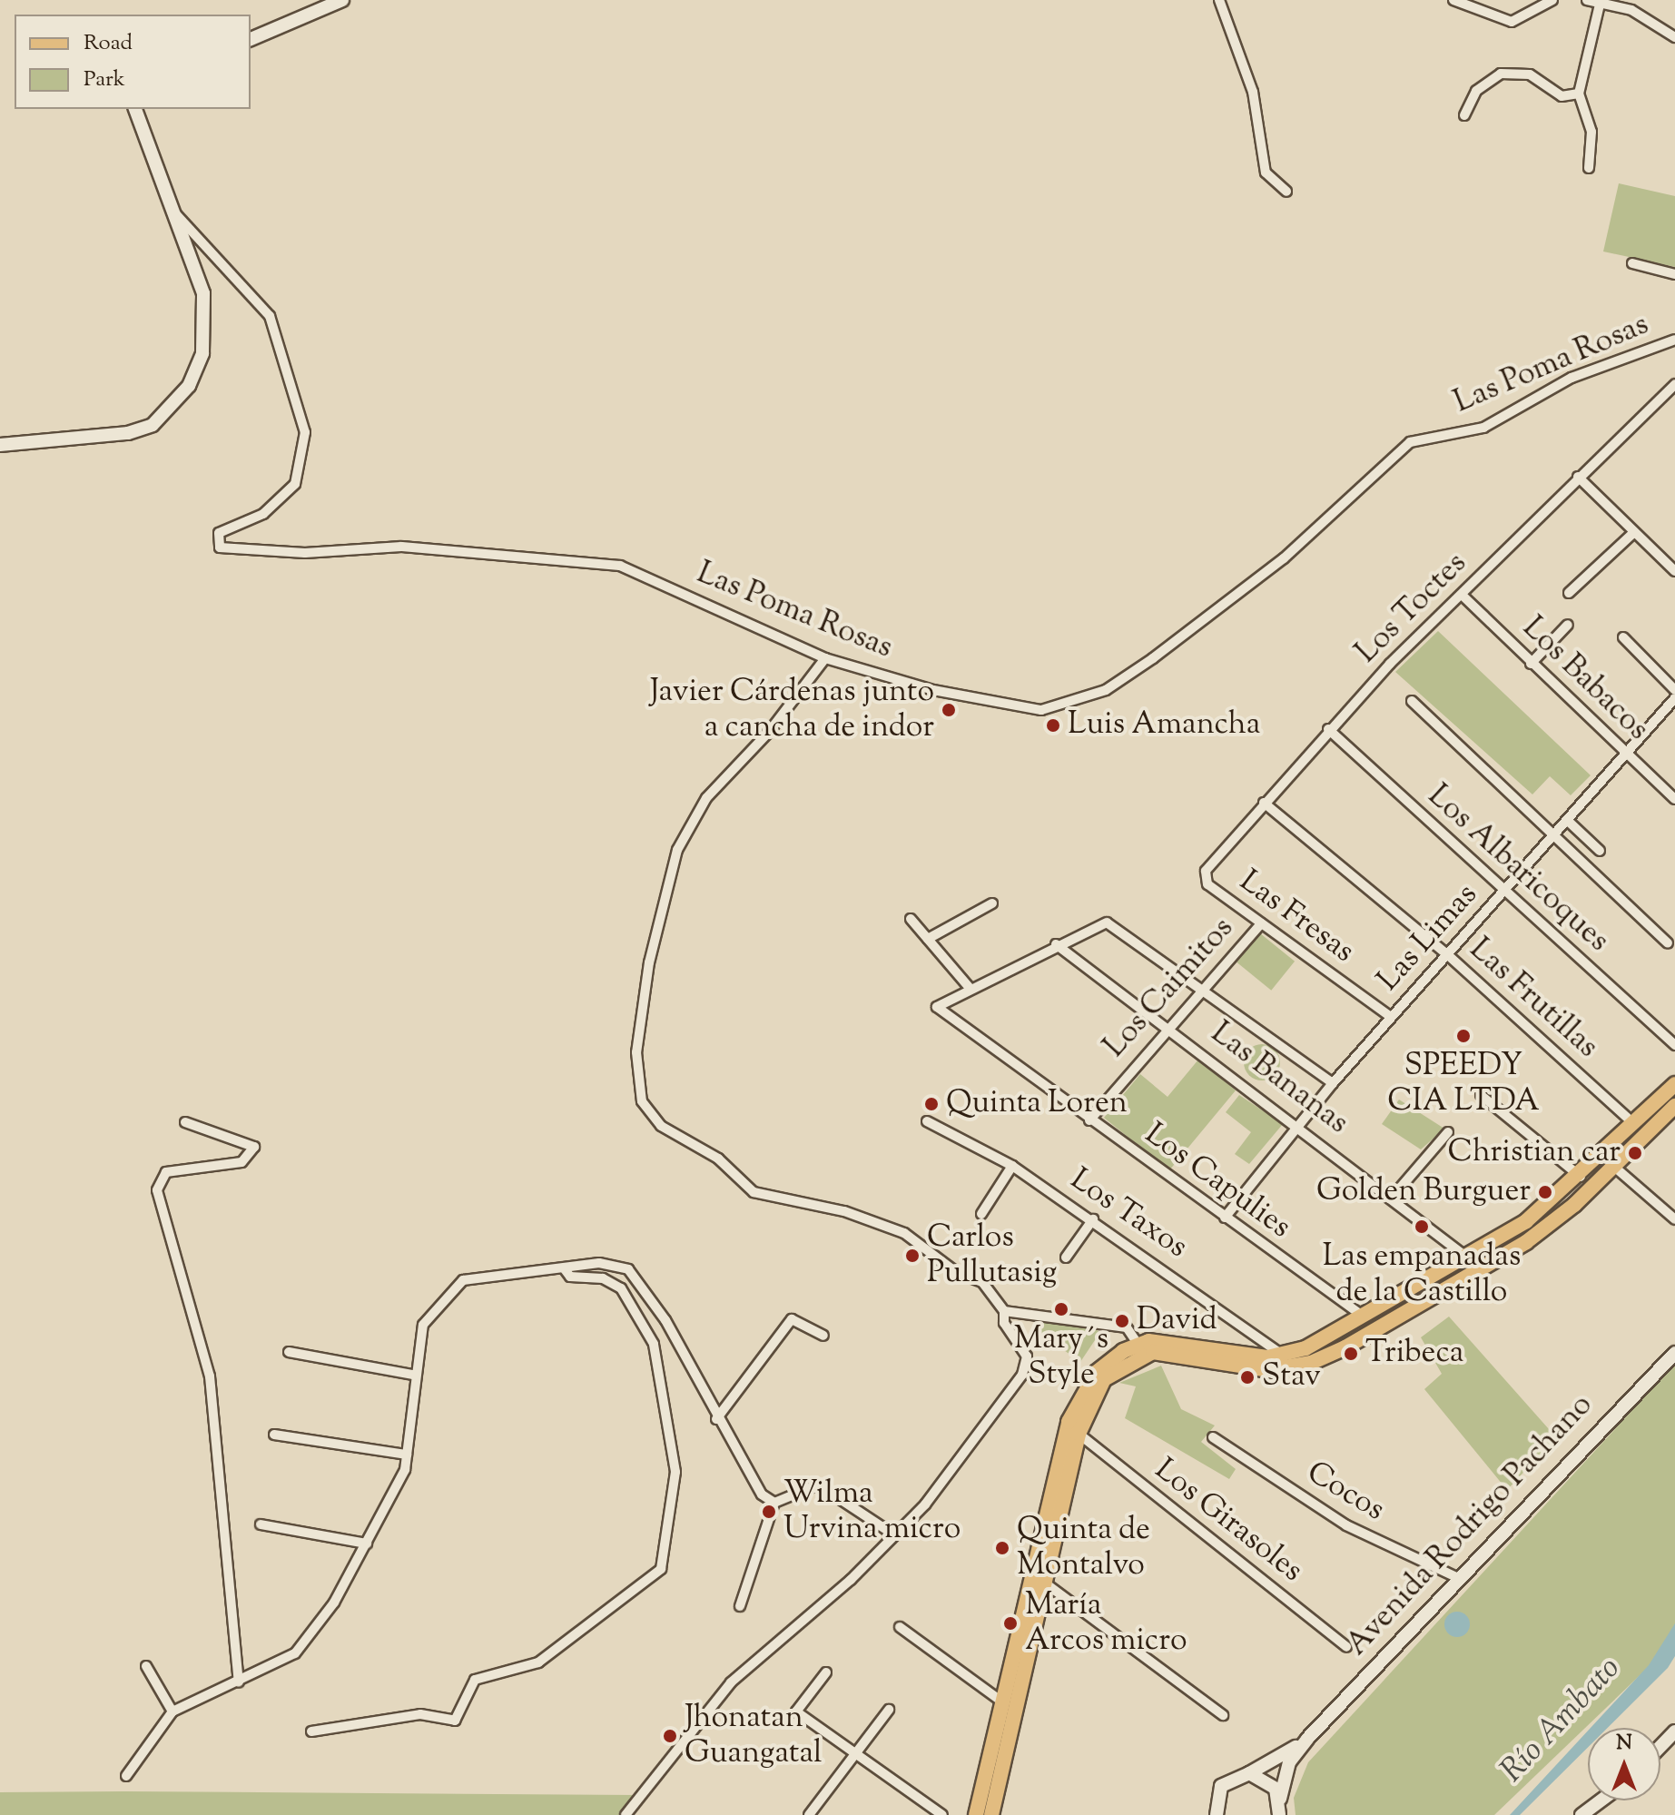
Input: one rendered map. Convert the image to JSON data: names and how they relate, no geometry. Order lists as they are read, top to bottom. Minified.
{"streets":{"main road":["Avenida Rodrigo Pachano"],"street":["Las Poma Rosas","Los Toctes","Los Babacos","Los Albaricoques","Las Fresas","Las Limas","Los Caimitos","Las Frutillas","Las Bananas","Los Capulies","Los Taxos","Cocos","Los Girasoles"]},"crossings":[["Los Toctes","Los Babacos"],["Los Toctes","Los Albaricoques"],["Los Toctes","Las Fresas"],["Los Toctes","Las Frutillas"],["Los Babacos","Las Limas"],["Los Albaricoques","Las Limas"],["Las Fresas","Las Limas"],["Las Fresas","Los Caimitos"],["Las Limas","Las Frutillas"],["Las Limas","Las Bananas"],["Las Limas","Los Capulies"],["Los Caimitos","Las Bananas"],["Los Caimitos","Los Capulies"],["Cocos","Avenida Rodrigo Pachano"]],"water":["Río Ambato"],"places":["Javier Cárdenas junto a cancha de indor","Luis Amancha","SPEEDY CIA LTDA","Quinta Loren","Christian car","Golden Burguer","Las empanadas de la Castillo","Carlos Pullutasig","Mary´s Style","David","Tribeca","Stav","Wilma Urvina micro","Quinta de Montalvo","María Arcos micro","Jhonatan Guangatal"],"legend":["Road","Park"],"north":"top"}
